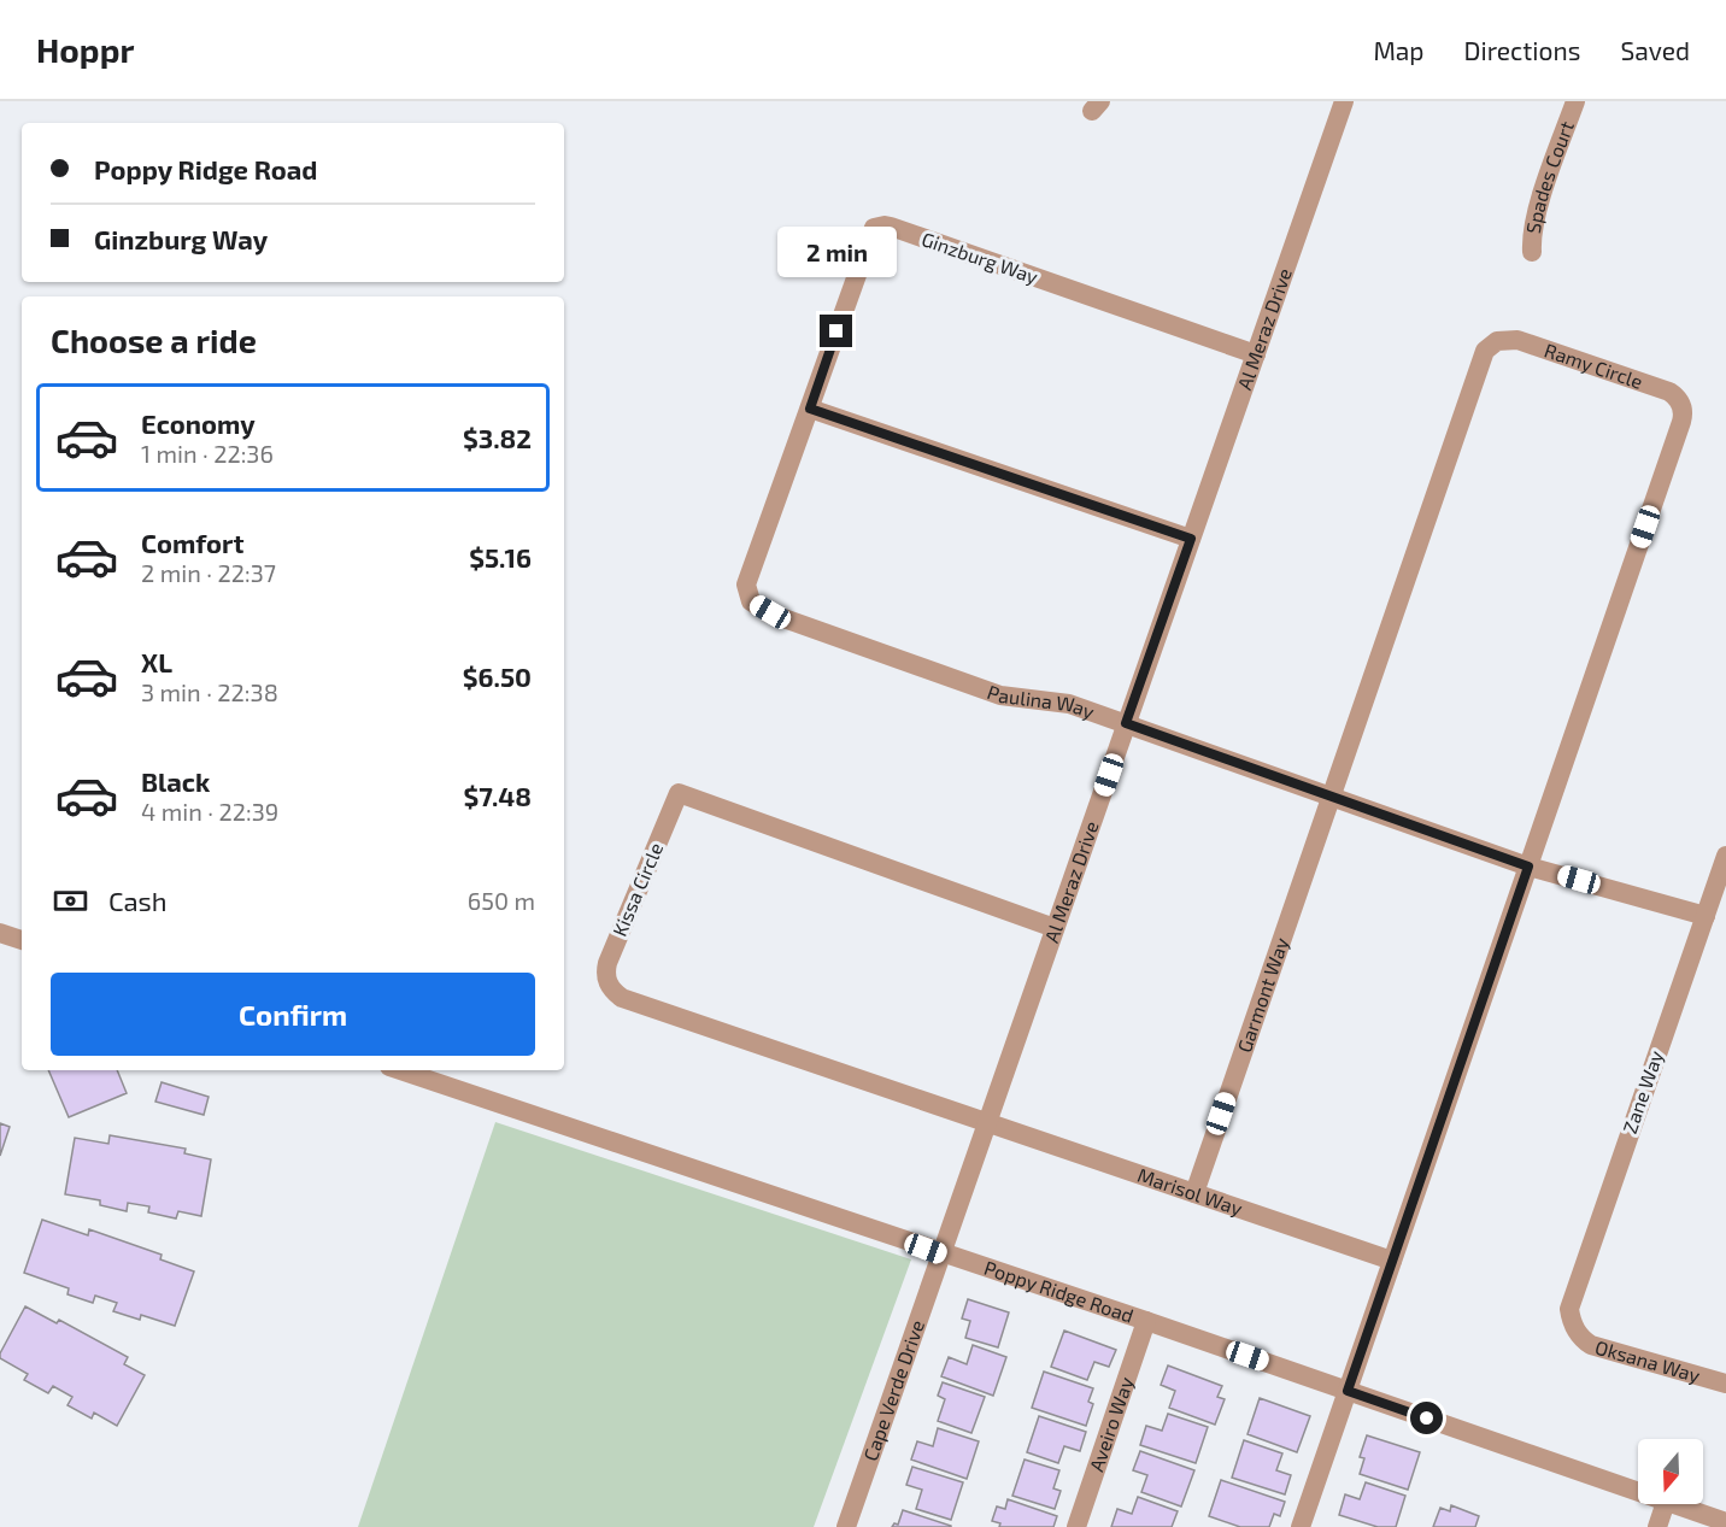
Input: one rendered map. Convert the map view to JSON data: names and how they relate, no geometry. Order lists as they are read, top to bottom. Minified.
{"streets":{"street":["Spades Court","Ginzburg Way","Al Meraz Drive","Ramy Circle","Paulina Way","Kissa Circle","Garmont Way","Zane Way","Marisol Way","Poppy Ridge Road","Oksana Way","Cape Verde Drive","Aveiro Way"]},"crossings":[["Ginzburg Way","Al Meraz Drive"],["Ginzburg Way","Paulina Way"],["Al Meraz Drive","Paulina Way"],["Al Meraz Drive","Kissa Circle"],["Al Meraz Drive","Marisol Way"],["Al Meraz Drive","Poppy Ridge Road"],["Al Meraz Drive","Cape Verde Drive"],["Ramy Circle","Paulina Way"],["Ramy Circle","Garmont Way"],["Paulina Way","Garmont Way"],["Paulina Way","Zane Way"],["Kissa Circle","Marisol Way"],["Garmont Way","Marisol Way"],["Zane Way","Oksana Way"],["Poppy Ridge Road","Cape Verde Drive"],["Poppy Ridge Road","Aveiro Way"]],"north":"bottom","page":{"header":"Hoppr","nav":["Map","Directions","Saved"],"banner":["Poppy Ridge Road","Ginzburg Way"],"bubble":"2 min","heading":"Choose a ride","list":[{"name":"Economy","note":"1 min · 22:36","value":"$3.82"},{"name":"Comfort","note":"2 min · 22:37","value":"$5.16"},{"name":"XL","note":"3 min · 22:38","value":"$6.50"},{"name":"Black","note":"4 min · 22:39","value":"$7.48"}],"pay":["Cash","650 m"],"buttons":"Confirm"}}
